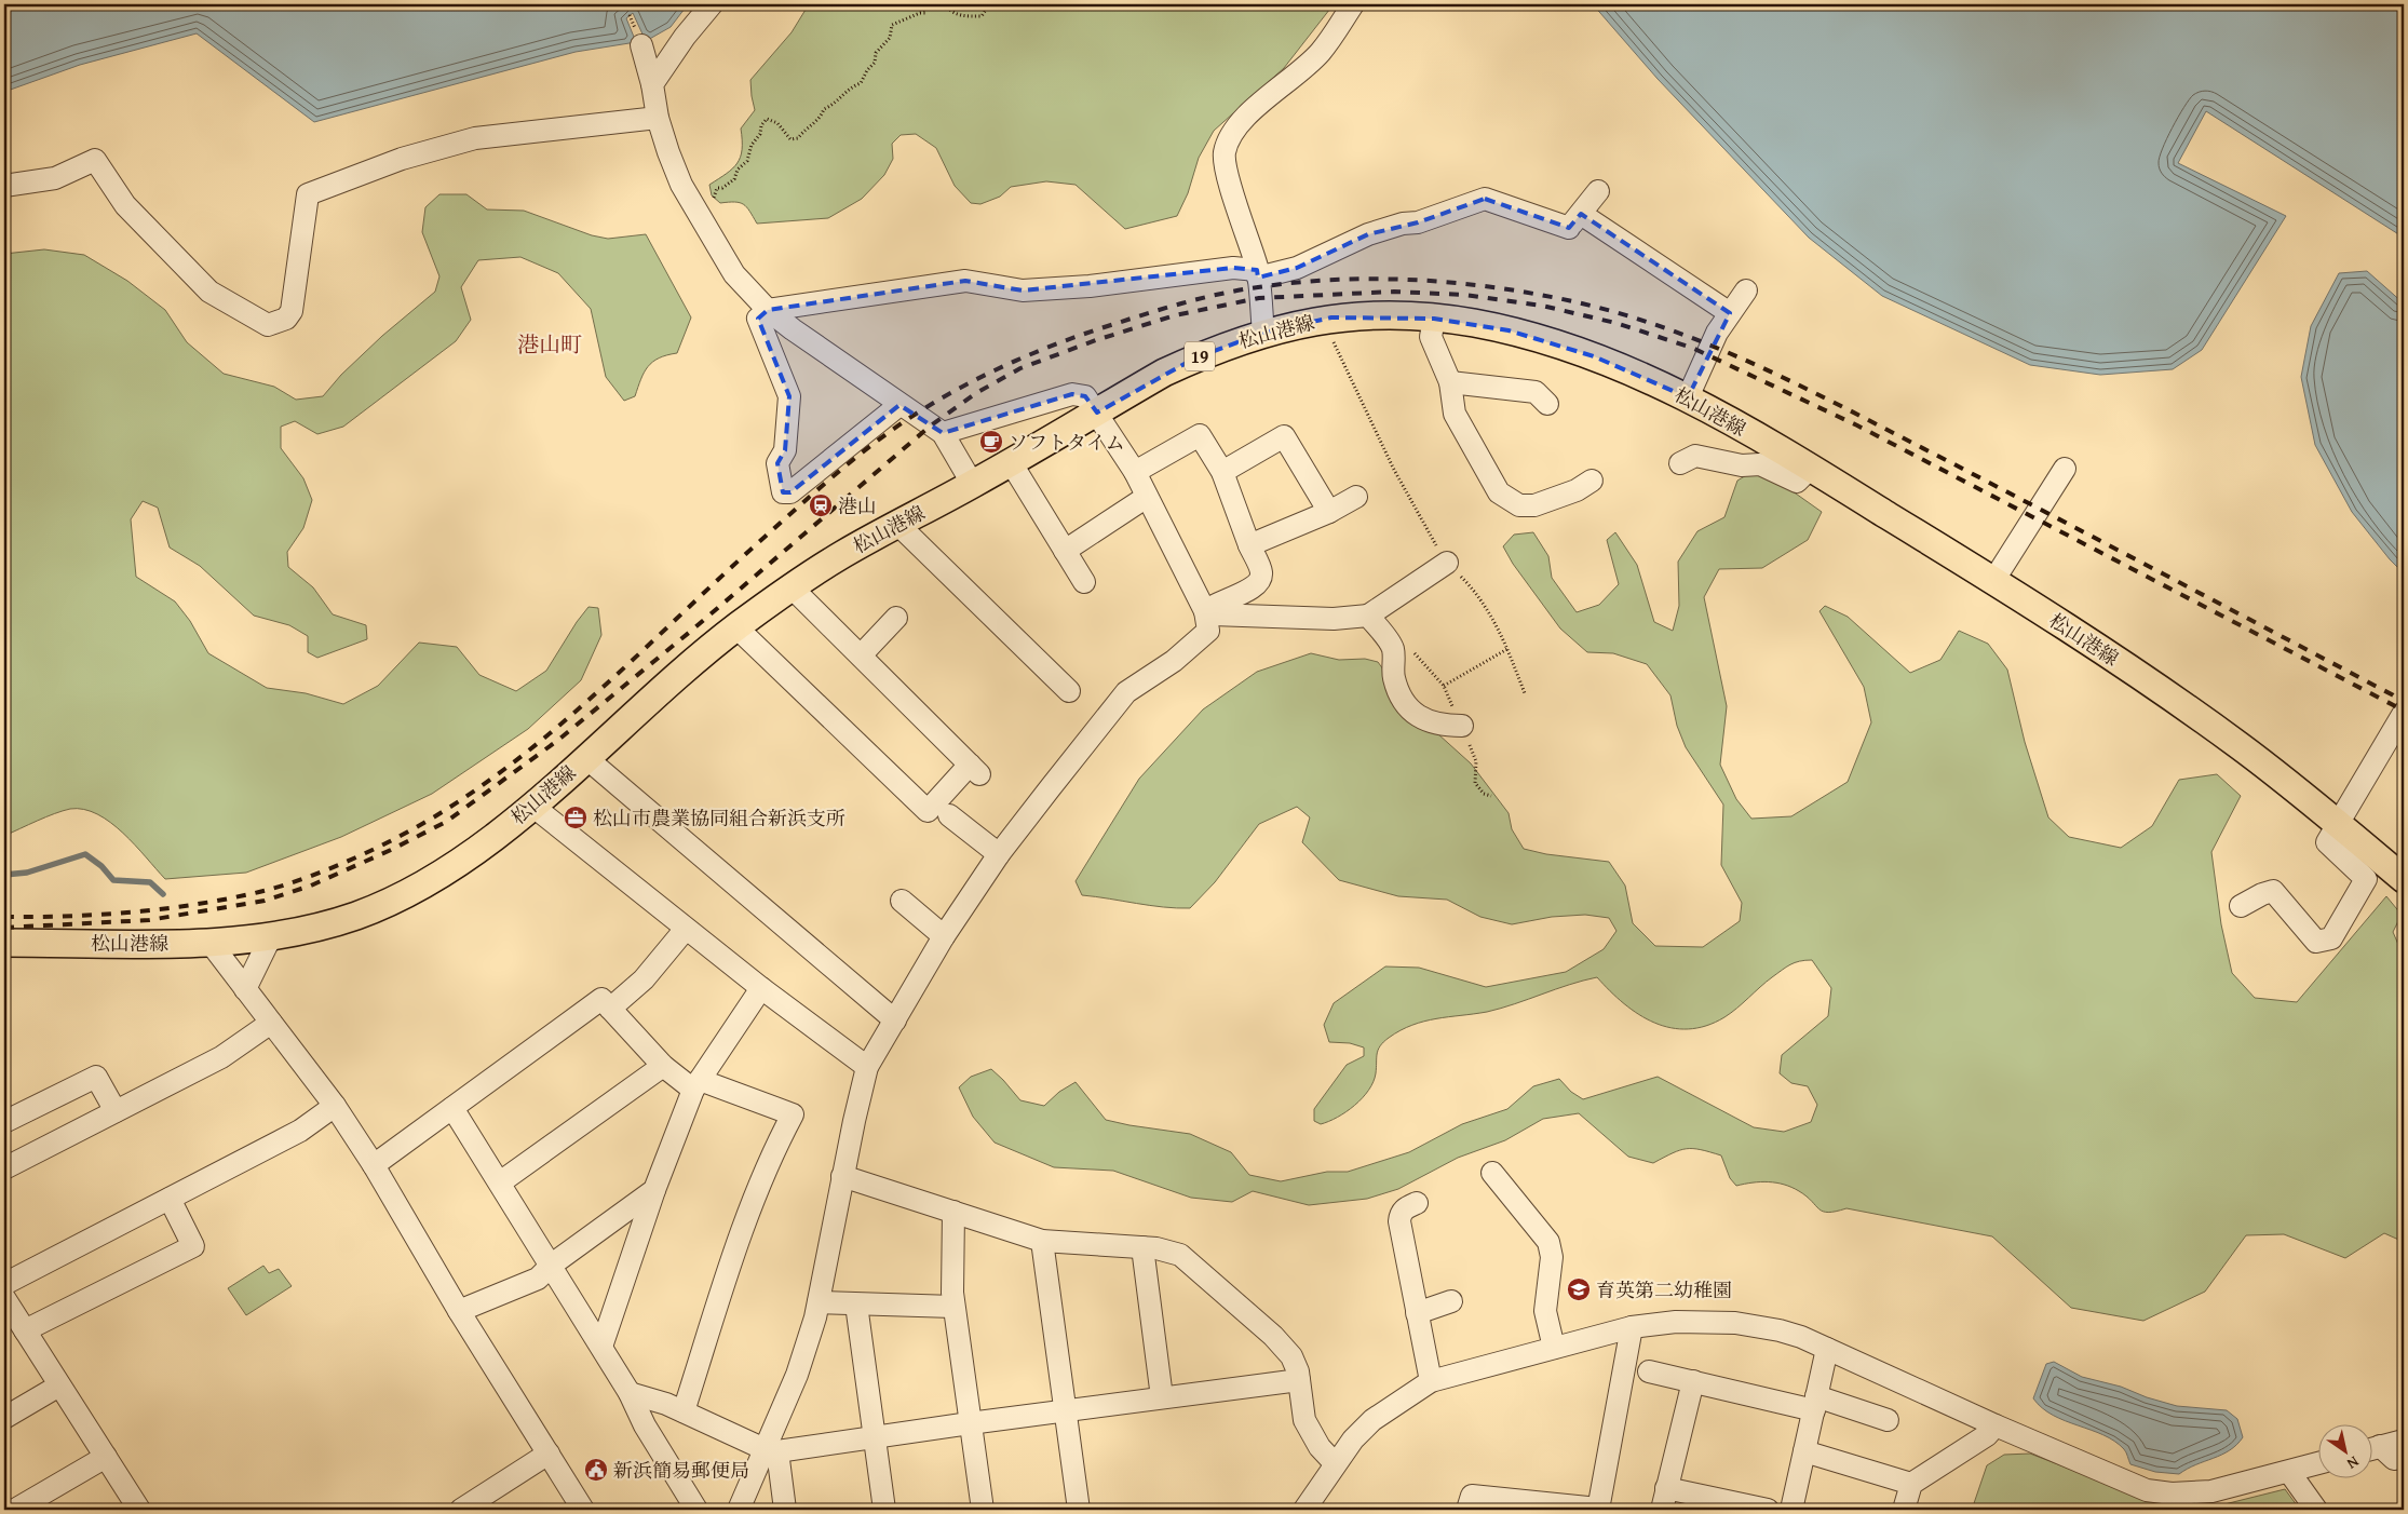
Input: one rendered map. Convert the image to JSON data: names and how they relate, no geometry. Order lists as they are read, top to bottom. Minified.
{"streets":{"main road":["松山港線","19"]},"districts":["港山町"],"places":{"cafe":["ソフトタイム"],"station":["港山"],"office":["松山市農業協同組合新浜支所"],"school or university":["育英第二幼稚園"],"public building":["新浜簡易郵便局"]},"north":"bottom right"}
